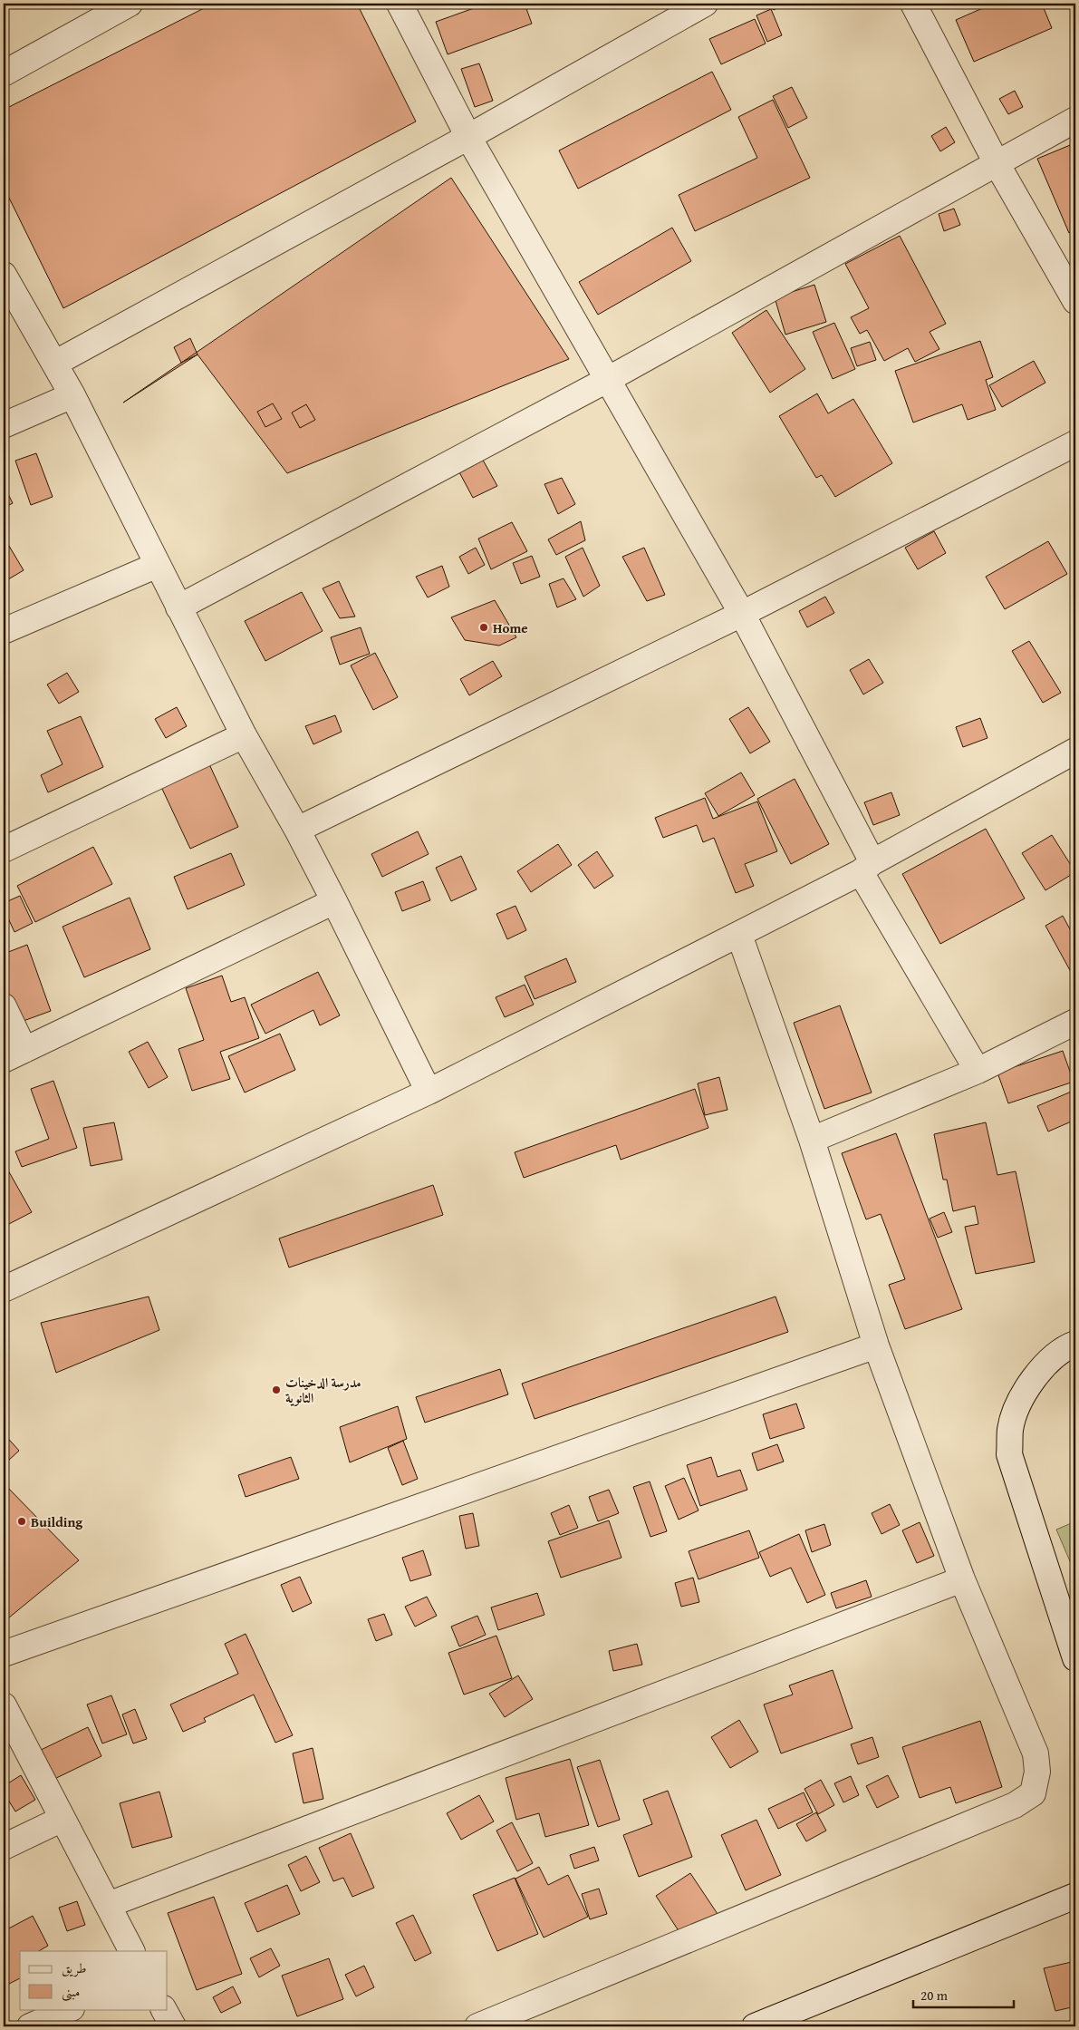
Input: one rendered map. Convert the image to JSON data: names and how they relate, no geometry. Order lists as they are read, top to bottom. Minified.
{"places":["Home","مدرسة الدخينات الثانوية","Building"],"legend":["طريق","مبنى"],"scale_bar":"20 m"}
